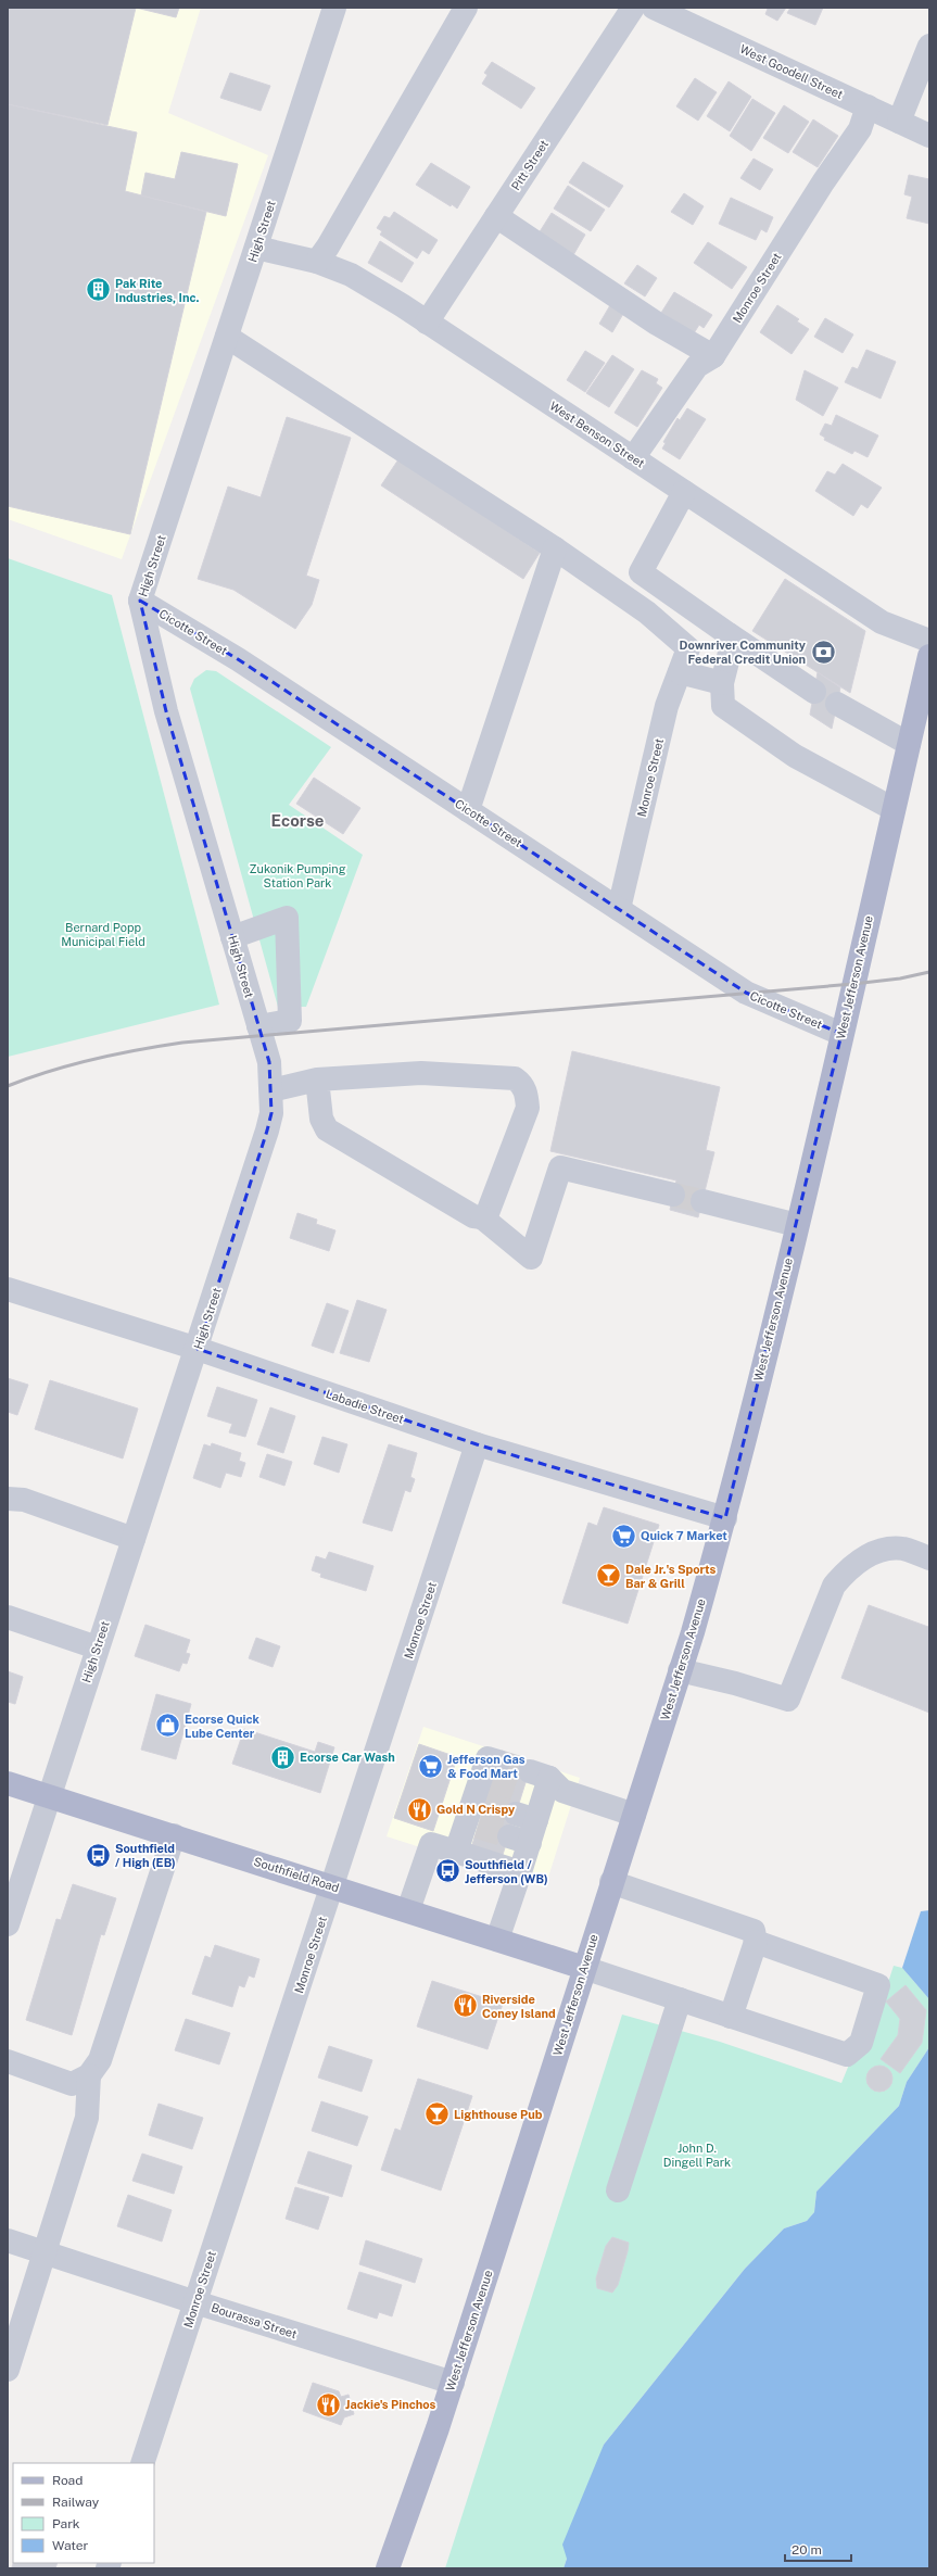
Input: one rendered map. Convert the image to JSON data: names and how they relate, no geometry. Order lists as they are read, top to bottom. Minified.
{"streets":{"main road":["West Jefferson Avenue","Southfield Road"],"street":["West Goodell Street","Pitt Street","High Street","Monroe Street","West Benson Street","Cicotte Street","Labadie Street","Bourassa Street"]},"crossings":[["West Goodell Street","Monroe Street"],["Pitt Street","West Benson Street"],["High Street","West Benson Street"],["High Street","Cicotte Street"],["High Street","Labadie Street"],["High Street","Southfield Road"],["Monroe Street","West Benson Street"],["Monroe Street","Cicotte Street"],["Monroe Street","Labadie Street"],["Monroe Street","Southfield Road"],["Monroe Street","Bourassa Street"],["Cicotte Street","West Jefferson Avenue"],["West Jefferson Avenue","Labadie Street"],["West Jefferson Avenue","Southfield Road"],["West Jefferson Avenue","Bourassa Street"]],"districts":["Ecorse"],"parks":["Zukonik Pumping Station Park","Bernard Popp Municipal Field","John D. Dingell Park"],"places":{"building":["Pak Rite Industries, Inc.","Ecorse Car Wash"],"bank":["Downriver Community Federal Credit Union"],"supermarket":["Quick 7 Market","Jefferson Gas & Food Mart"],"bar":["Dale Jr.'s Sports Bar & Grill","Lighthouse Pub"],"shop":["Ecorse Quick Lube Center"],"restaurant":["Gold N Crispy","Riverside Coney Island","Jackie's Pinchos"],"bus stop":["Southfield / High (EB)","Southfield / Jefferson (WB)"]},"legend":["Road","Railway","Park","Water"],"scale_bar":"20 m"}
